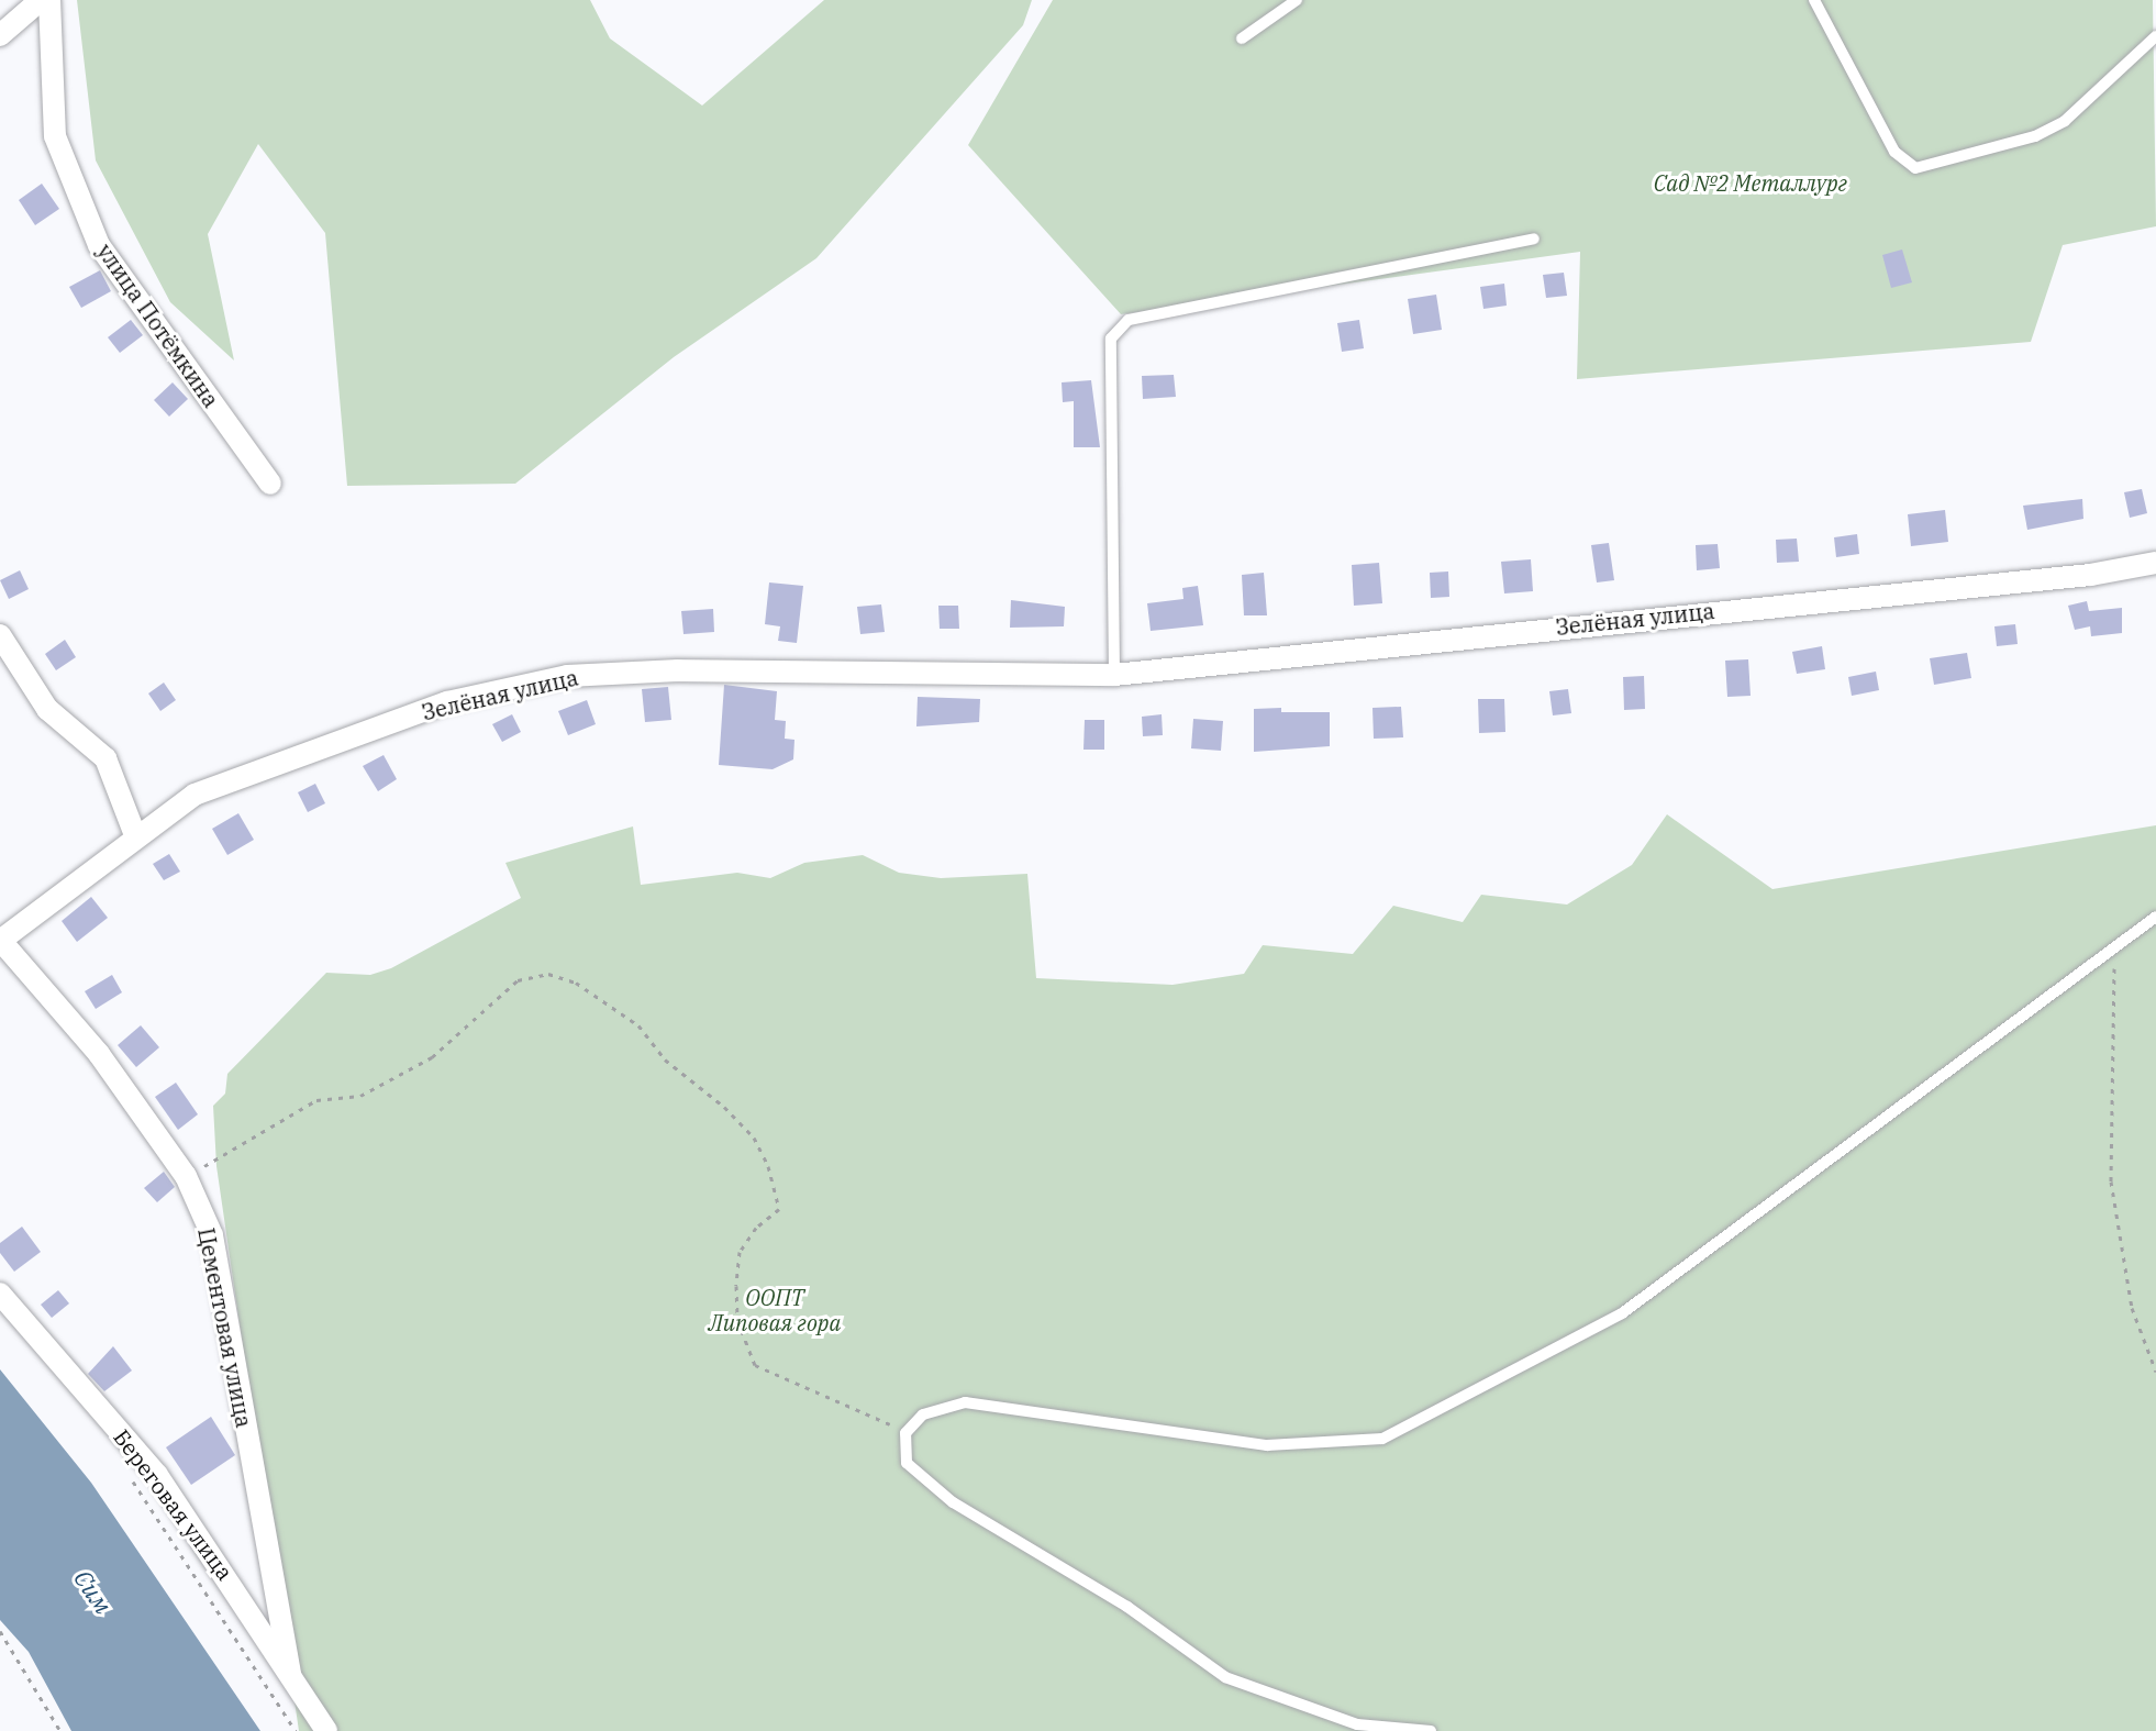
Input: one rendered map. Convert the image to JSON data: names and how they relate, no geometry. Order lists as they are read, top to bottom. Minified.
{"streets":{"street":["улица Потёмкина","Зелёная улица","Цементовая улица","Береговая улица"]},"crossings":[["Зелёная улица","Цементовая улица"],["Цементовая улица","Береговая улица"]],"water":["Сим"],"parks":["Сад №2 Металлург","ООПТ Липовая гора"]}
